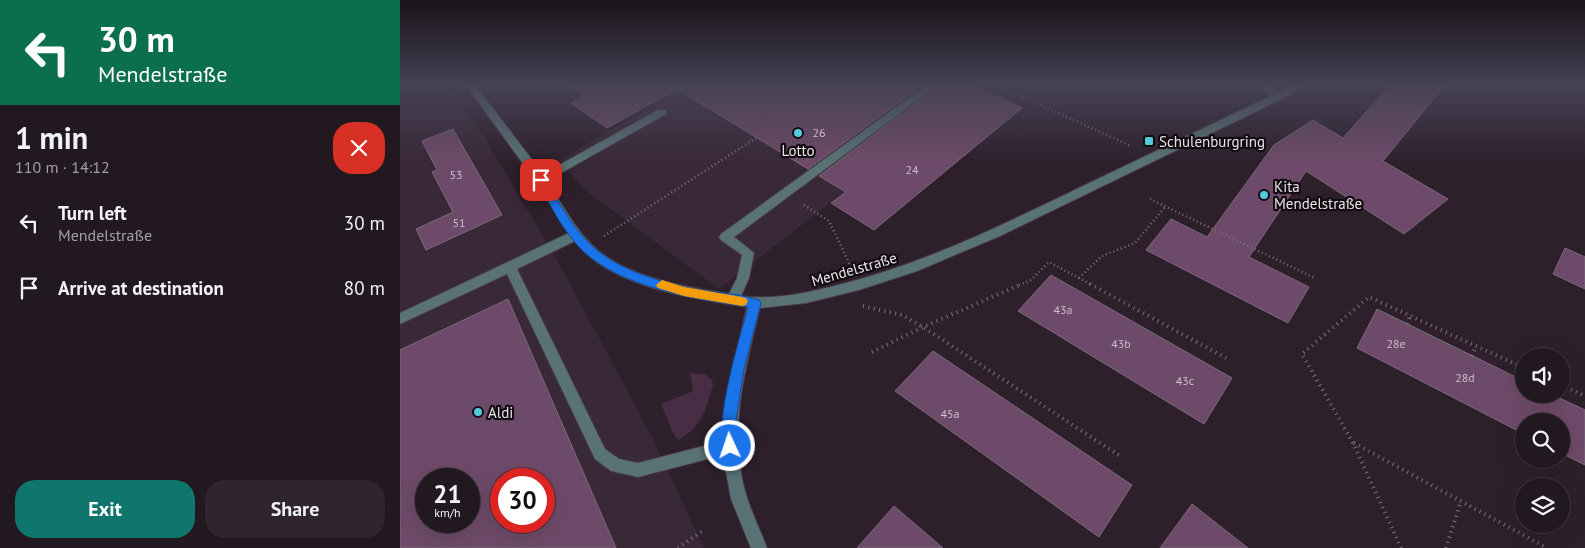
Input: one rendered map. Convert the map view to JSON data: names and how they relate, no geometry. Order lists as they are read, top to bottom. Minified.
{"streets":{"street":["Mendelstraße"]},"places":{"other":["Lotto","Kita Mendelstraße","Aldi"],"transit":["Schulenburgring"]},"house_numbers":["26","24","53","51","43a","43b","28e","28d","43c","45a"],"page":{"turn":["30 m","Mendelstraße"],"heading":["1 min","110 m · 14:12"],"list":[{"name":"Turn left","note":"Mendelstraße","value":"30 m"},{"name":"Arrive at destination","value":"80 m"}],"speed":"21 km/h","limit":"30","buttons":["Exit","Share"]}}
